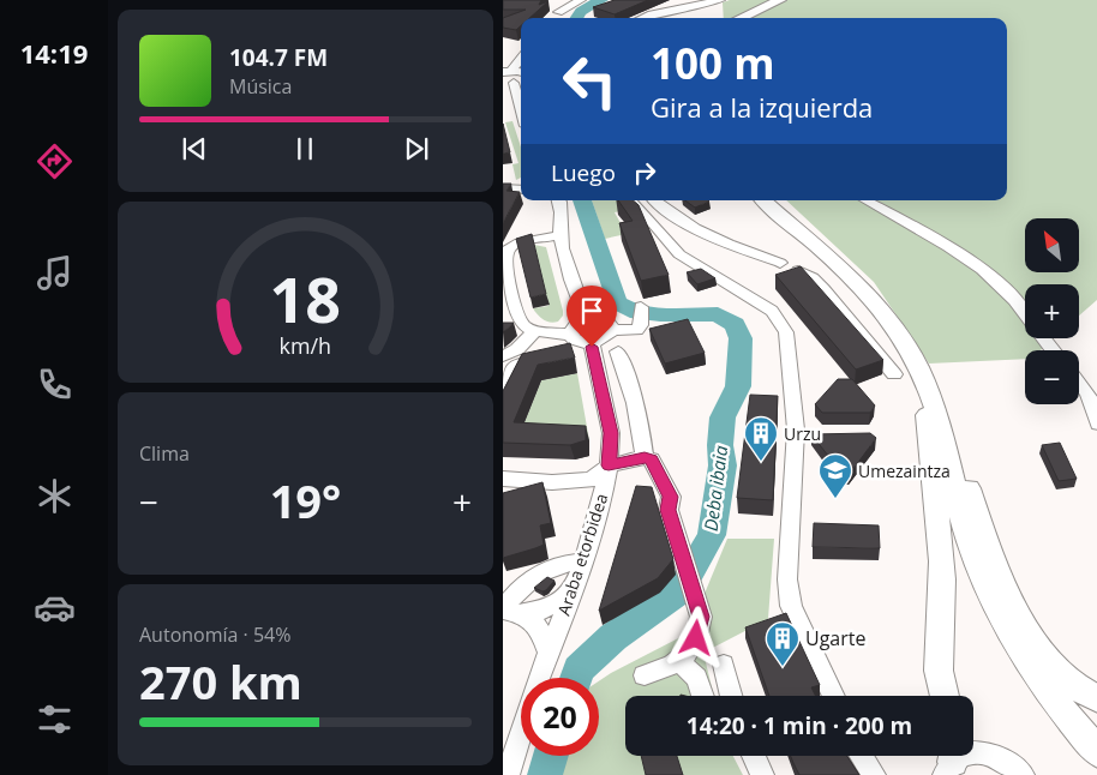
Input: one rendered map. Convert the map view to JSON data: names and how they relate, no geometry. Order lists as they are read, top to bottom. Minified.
{"streets":{"street":["Araba etorbidea"]},"water":["Deba ibaia"],"places":{"building":["Urzu","Ugarte"],"school or university":["Umezaintza"]},"north":"top left","page":{"tabs":"14:19","turn":["100 m","Gira a la izquierda"],"song":["104.7 FM","Música"],"then":"Luego","map_buttons":["+","−"],"tile":["Clima",["Autonomía · 54%","270 km"]],"heat":["−","19°","+"],"limit":"20","trip":"14:20 · 1 min · 200 m","gauge":["18","km/h"]}}
